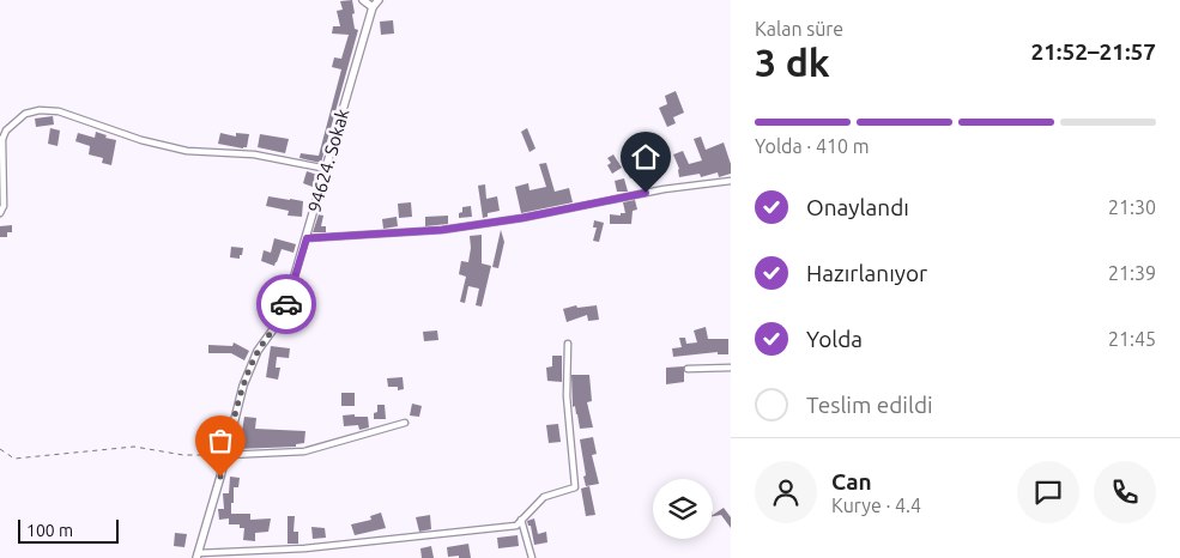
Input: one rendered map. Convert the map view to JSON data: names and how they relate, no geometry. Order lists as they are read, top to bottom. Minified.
{"streets":{"street":["94624. Sokak"]},"scale_bar":"100 m","page":{"heading":["3 dk","Kalan süre","21:52–21:57"],"panel":["Can","Kurye · 4.4"],"bar":"Yolda · 410 m","list":[["Onaylandı","21:30"],["Hazırlanıyor","21:39"],["Yolda","21:45"],"Teslim edildi"],"scale":"100 m"}}
